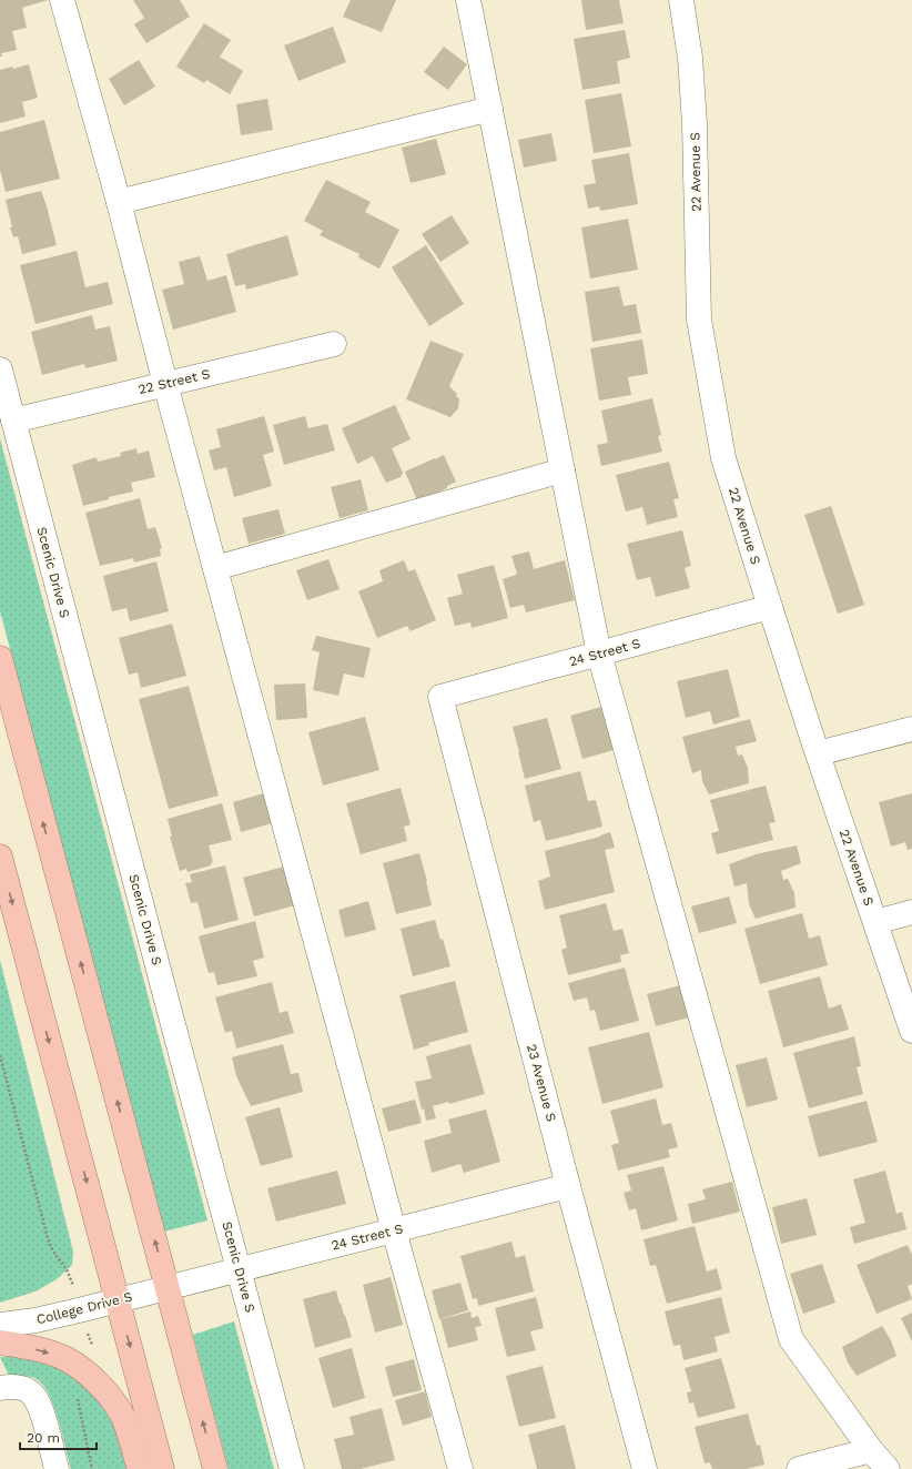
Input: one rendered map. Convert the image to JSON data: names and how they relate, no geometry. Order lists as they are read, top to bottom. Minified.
{"streets":{"street":["22 Avenue S","22 Street S","Scenic Drive S","24 Street S","23 Avenue S","College Drive S"]},"crossings":[["22 Avenue S","24 Street S"],["22 Street S","Scenic Drive S"],["Scenic Drive S","24 Street S"],["24 Street S","23 Avenue S"],["24 Street S","College Drive S"]],"scale_bar":"20 m"}
